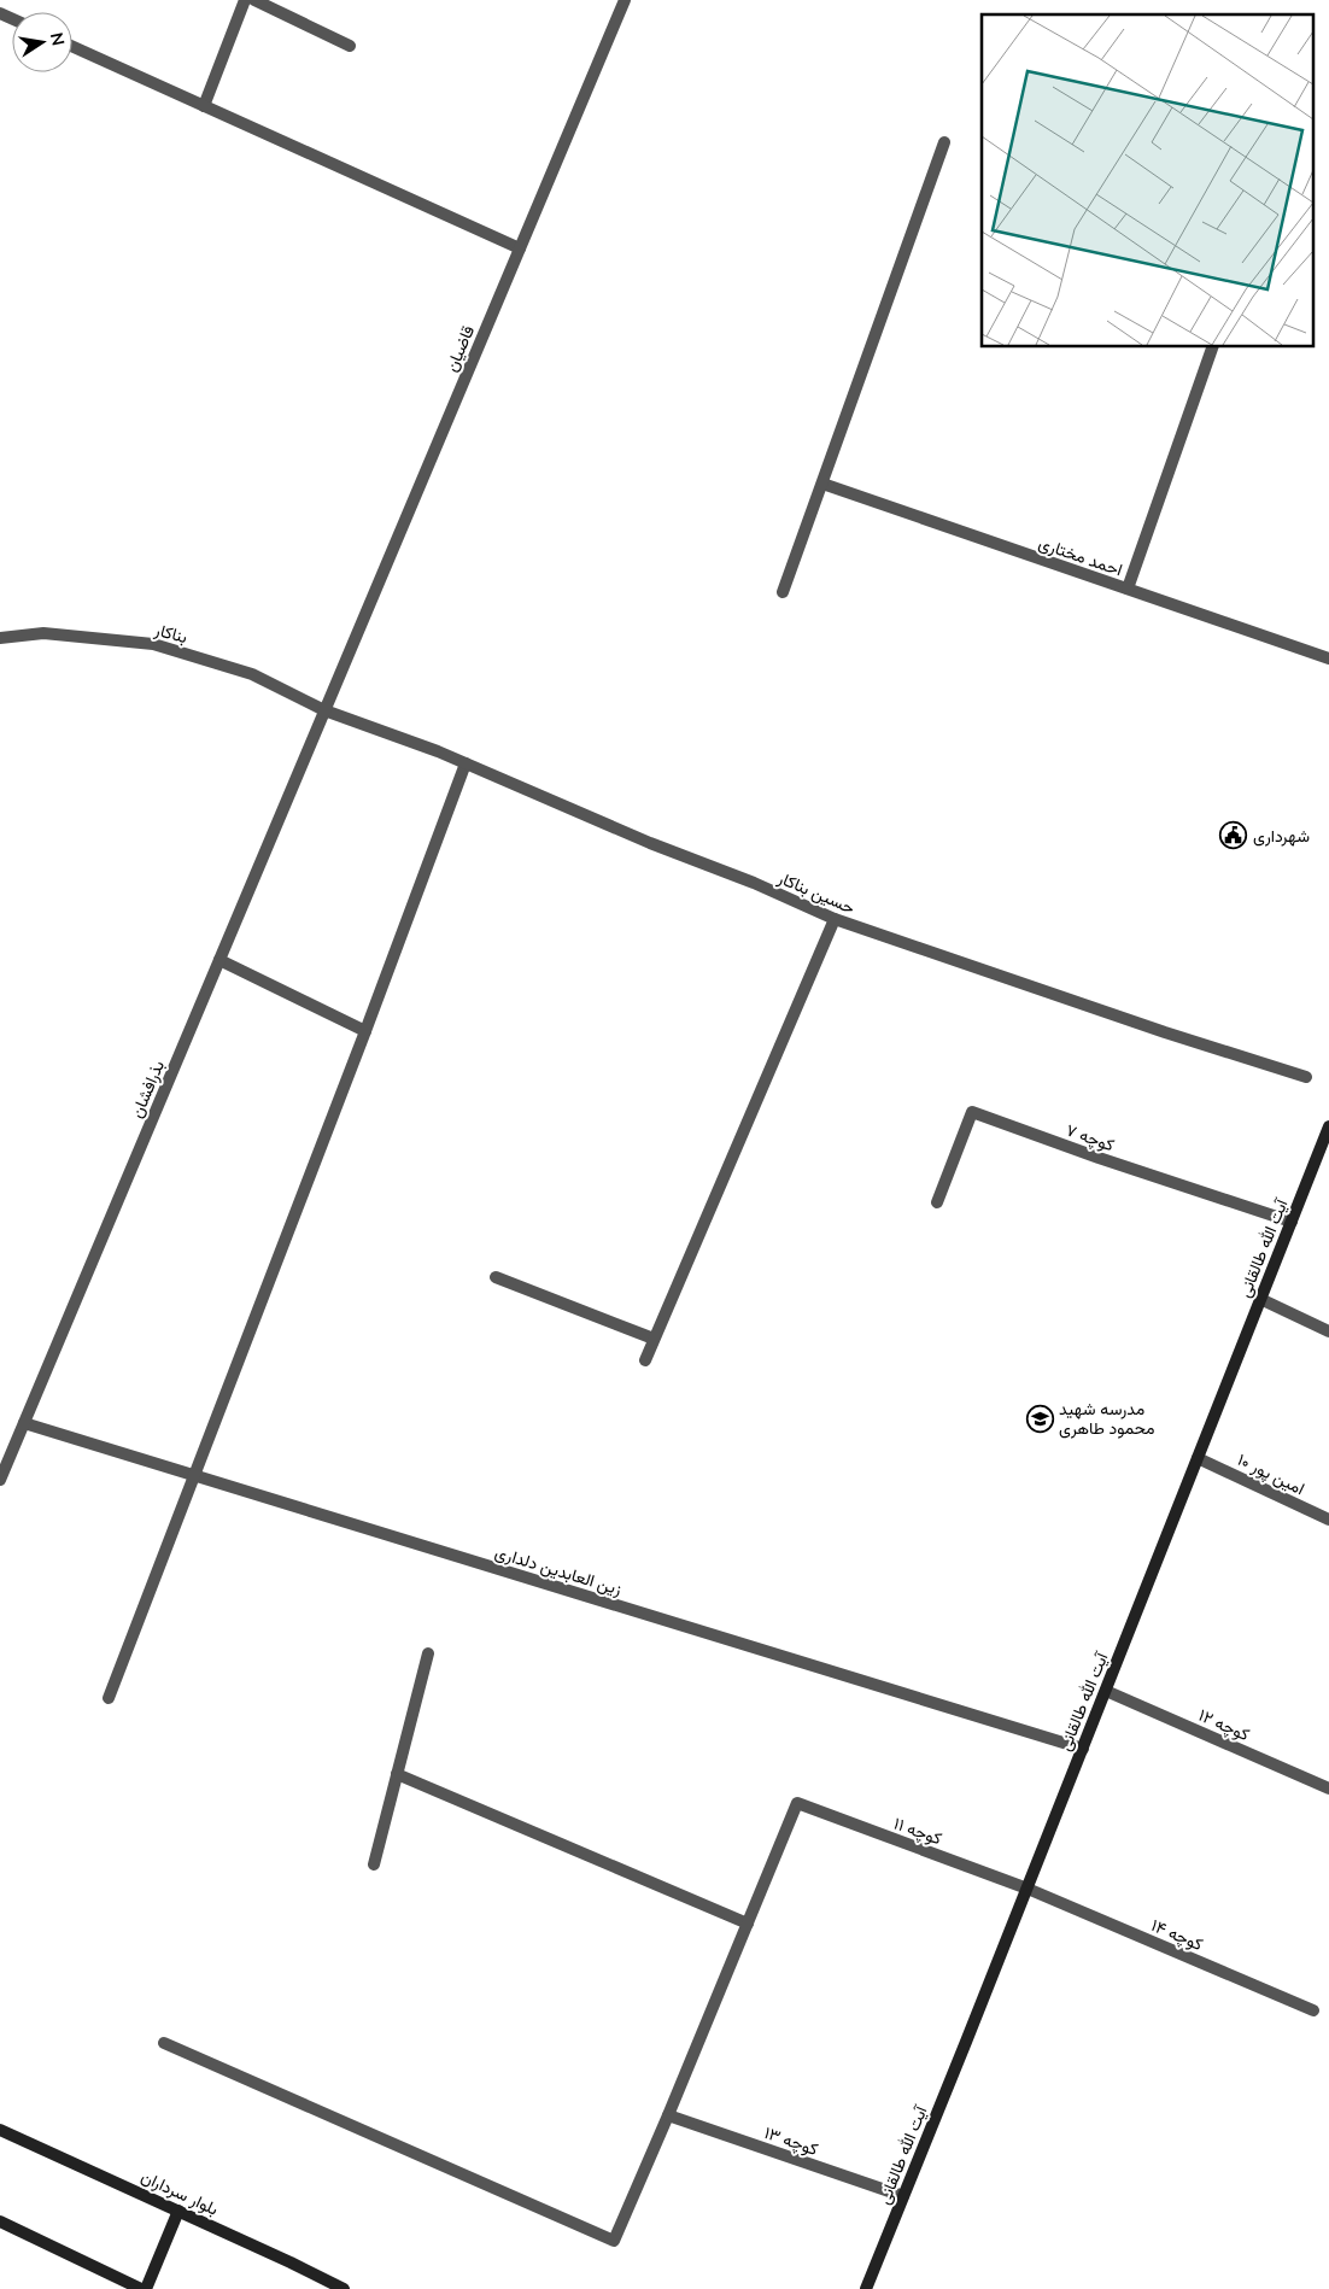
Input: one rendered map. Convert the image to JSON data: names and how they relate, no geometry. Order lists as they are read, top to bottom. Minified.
{"streets":{"main road":["آیت الله طالقانی","بلوار سرداران"],"street":["قاضیان","احمد مختاری","بناکار","حسین بناکار","بذرافشان","کوچه ۷","امین پور ۱۰","زین العابدین دلداری","کوچه ۱۲","کوچه ۱۱","کوچه ۱۴","کوچه ۱۳"]},"crossings":[["قاضیان","بناکار"],["قاضیان","حسین بناکار"],["قاضیان","بذرافشان"],["بناکار","حسین بناکار"],["بناکار","بذرافشان"],["حسین بناکار","بذرافشان"],["بذرافشان","زین العابدین دلداری"],["کوچه ۷","آیت الله طالقانی"],["آیت الله طالقانی","امین پور ۱۰"],["آیت الله طالقانی","زین العابدین دلداری"],["آیت الله طالقانی","کوچه ۱۲"],["آیت الله طالقانی","کوچه ۱۱"],["آیت الله طالقانی","کوچه ۱۴"],["آیت الله طالقانی","کوچه ۱۳"],["کوچه ۱۱","کوچه ۱۴"]],"places":{"public building":["شهرداری"],"school or university":["مدرسه شهید محمود طاهری"]},"north":"right"}
